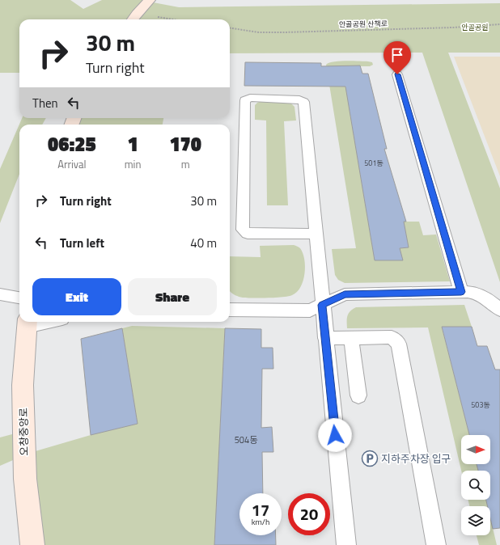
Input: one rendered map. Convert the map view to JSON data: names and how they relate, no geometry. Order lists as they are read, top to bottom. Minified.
{"streets":{"street":["오창중앙로"],"path":["안골공원 산책로"]},"parks":["안골공원"],"places":{"parking":["지하주차장 입구"]},"house_numbers":["501동","503동","504동"],"north":"right","page":{"turn":["30 m","Turn right"],"then":"Then","eta":["06:25","Arrival","1","min","170","m"],"list":[{"name":"Turn right","value":"30 m"},{"name":"Turn left","value":"40 m"}],"buttons":["Exit","Share"],"speed":"17 km/h","limit":"20"}}
